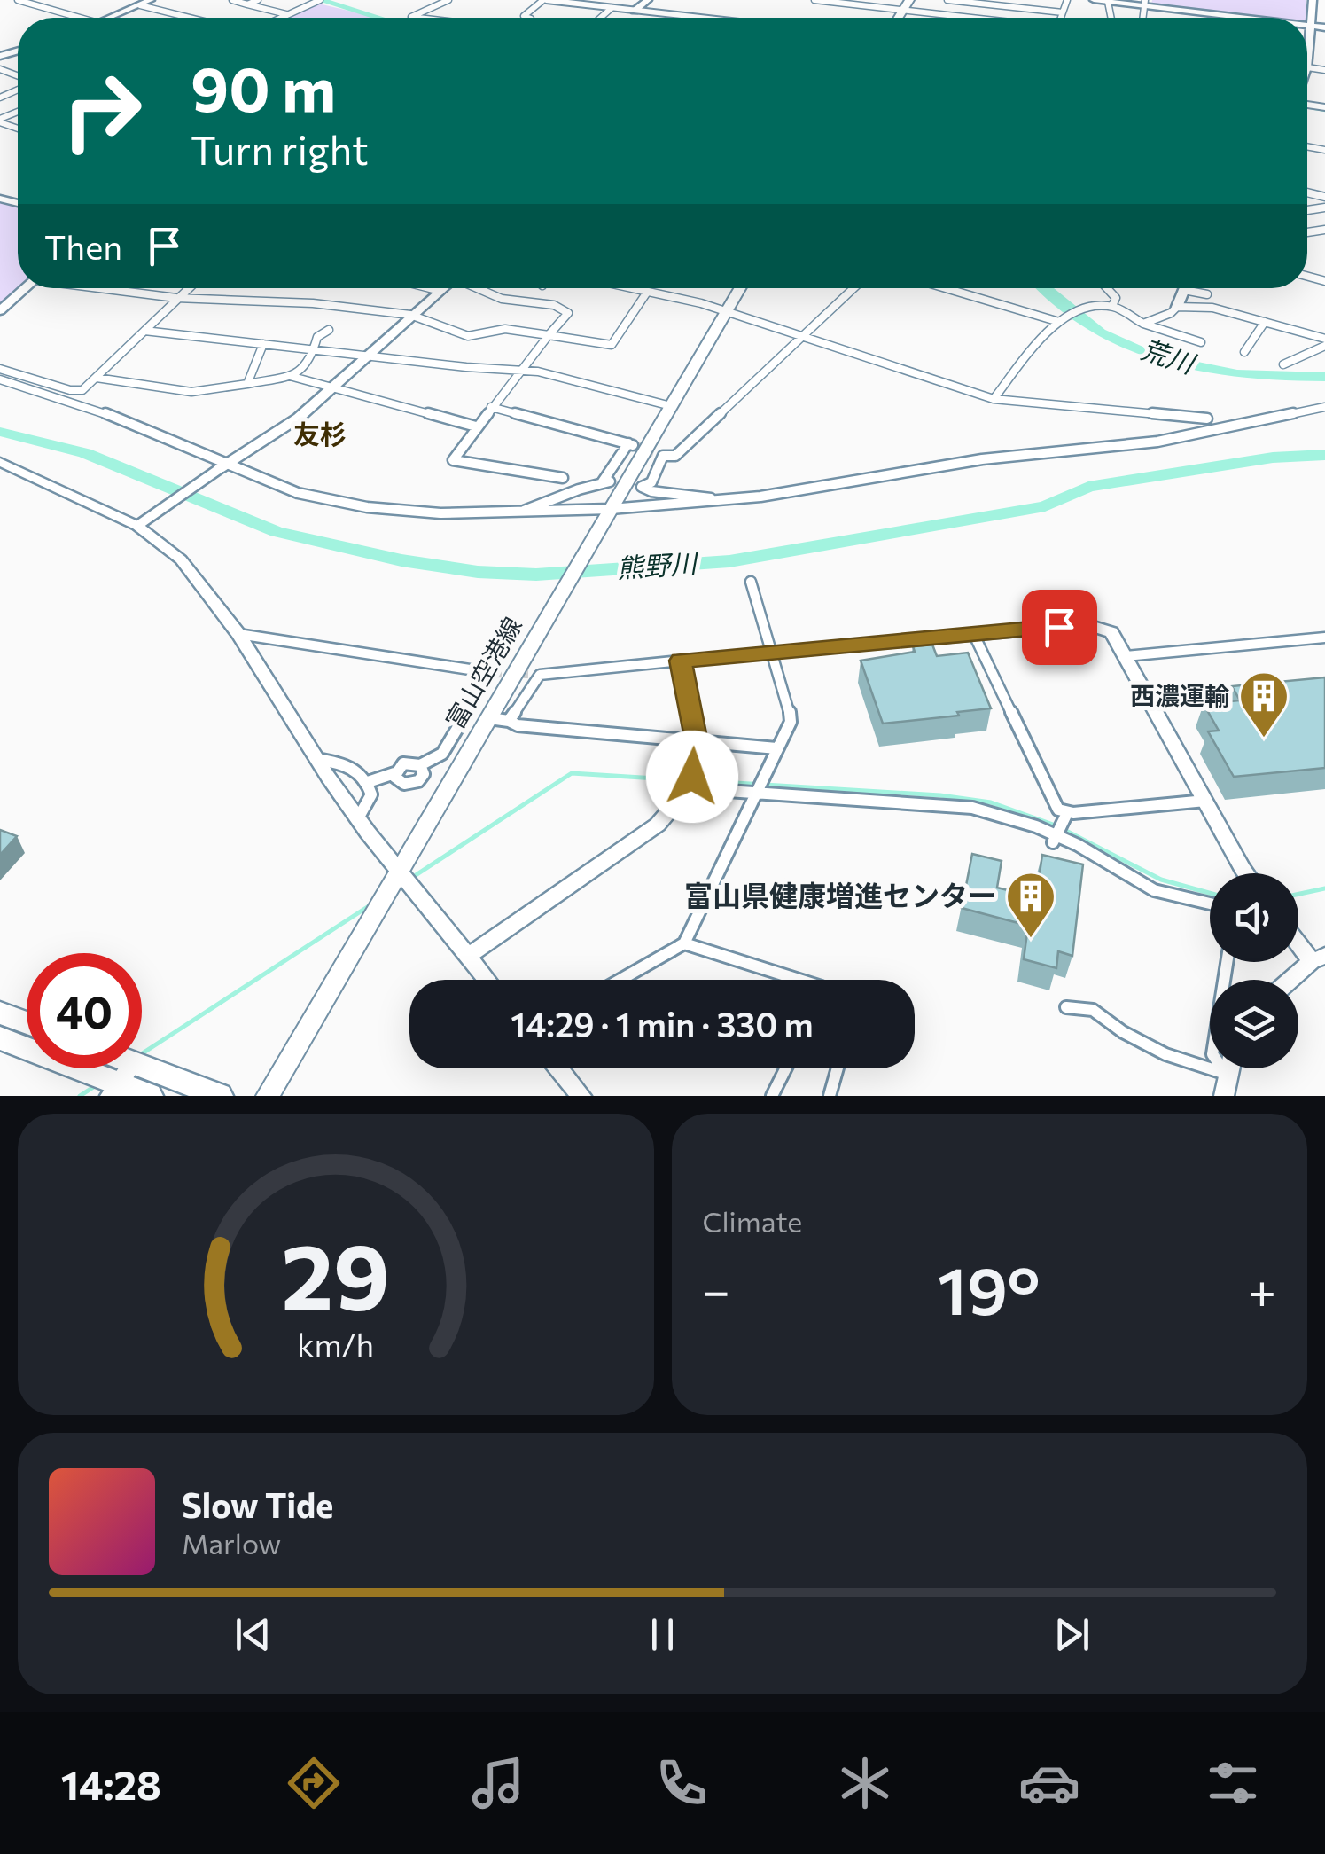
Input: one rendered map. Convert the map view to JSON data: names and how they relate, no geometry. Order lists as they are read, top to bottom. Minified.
{"streets":{"main road":["富山空港線"]},"districts":["友杉"],"water":["荒川","熊野川"],"places":{"building":["西濃運輸","富山県健康増進センター"]},"page":{"turn":["90 m","Turn right"],"then":"Then","limit":"40","trip":"14:29 · 1 min · 330 m","tile":"Climate","heat":["−","19°","+"],"song":["Slow Tide","Marlow"],"tabs":"14:28","gauge":["29","km/h"]}}
